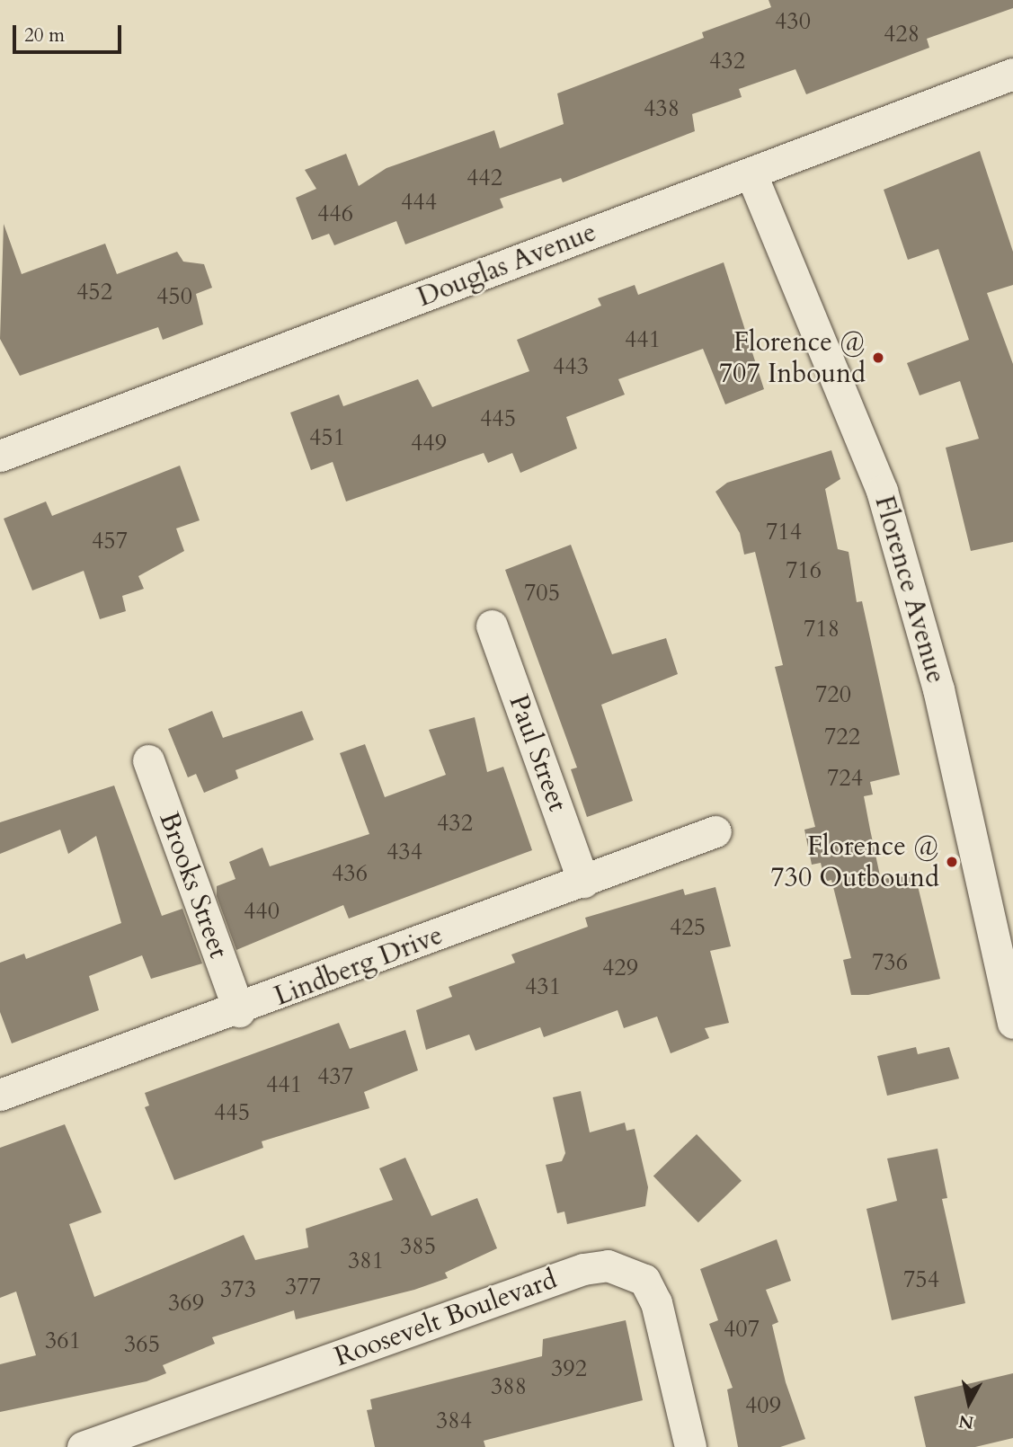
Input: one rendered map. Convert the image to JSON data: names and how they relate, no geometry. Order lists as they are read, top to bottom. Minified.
{"streets":{"street":["Douglas Avenue","Florence Avenue","Paul Street","Brooks Street","Lindberg Drive","Roosevelt Boulevard"]},"crossings":[["Douglas Avenue","Florence Avenue"],["Paul Street","Lindberg Drive"],["Brooks Street","Lindberg Drive"]],"places":["Florence @ 707 Inbound","Florence @ 730 Outbound"],"house_numbers":["430","428","432","438","442","444","446","452","450","441","443","445","451","449","714","457","716","705","718","720","722","724","432","434","436","440","425","736","429","431","437","441","445","385","381","754","377","373","369","407","361","365","392","388","409","384"],"scale_bar":"20 m","north":"bottom"}
